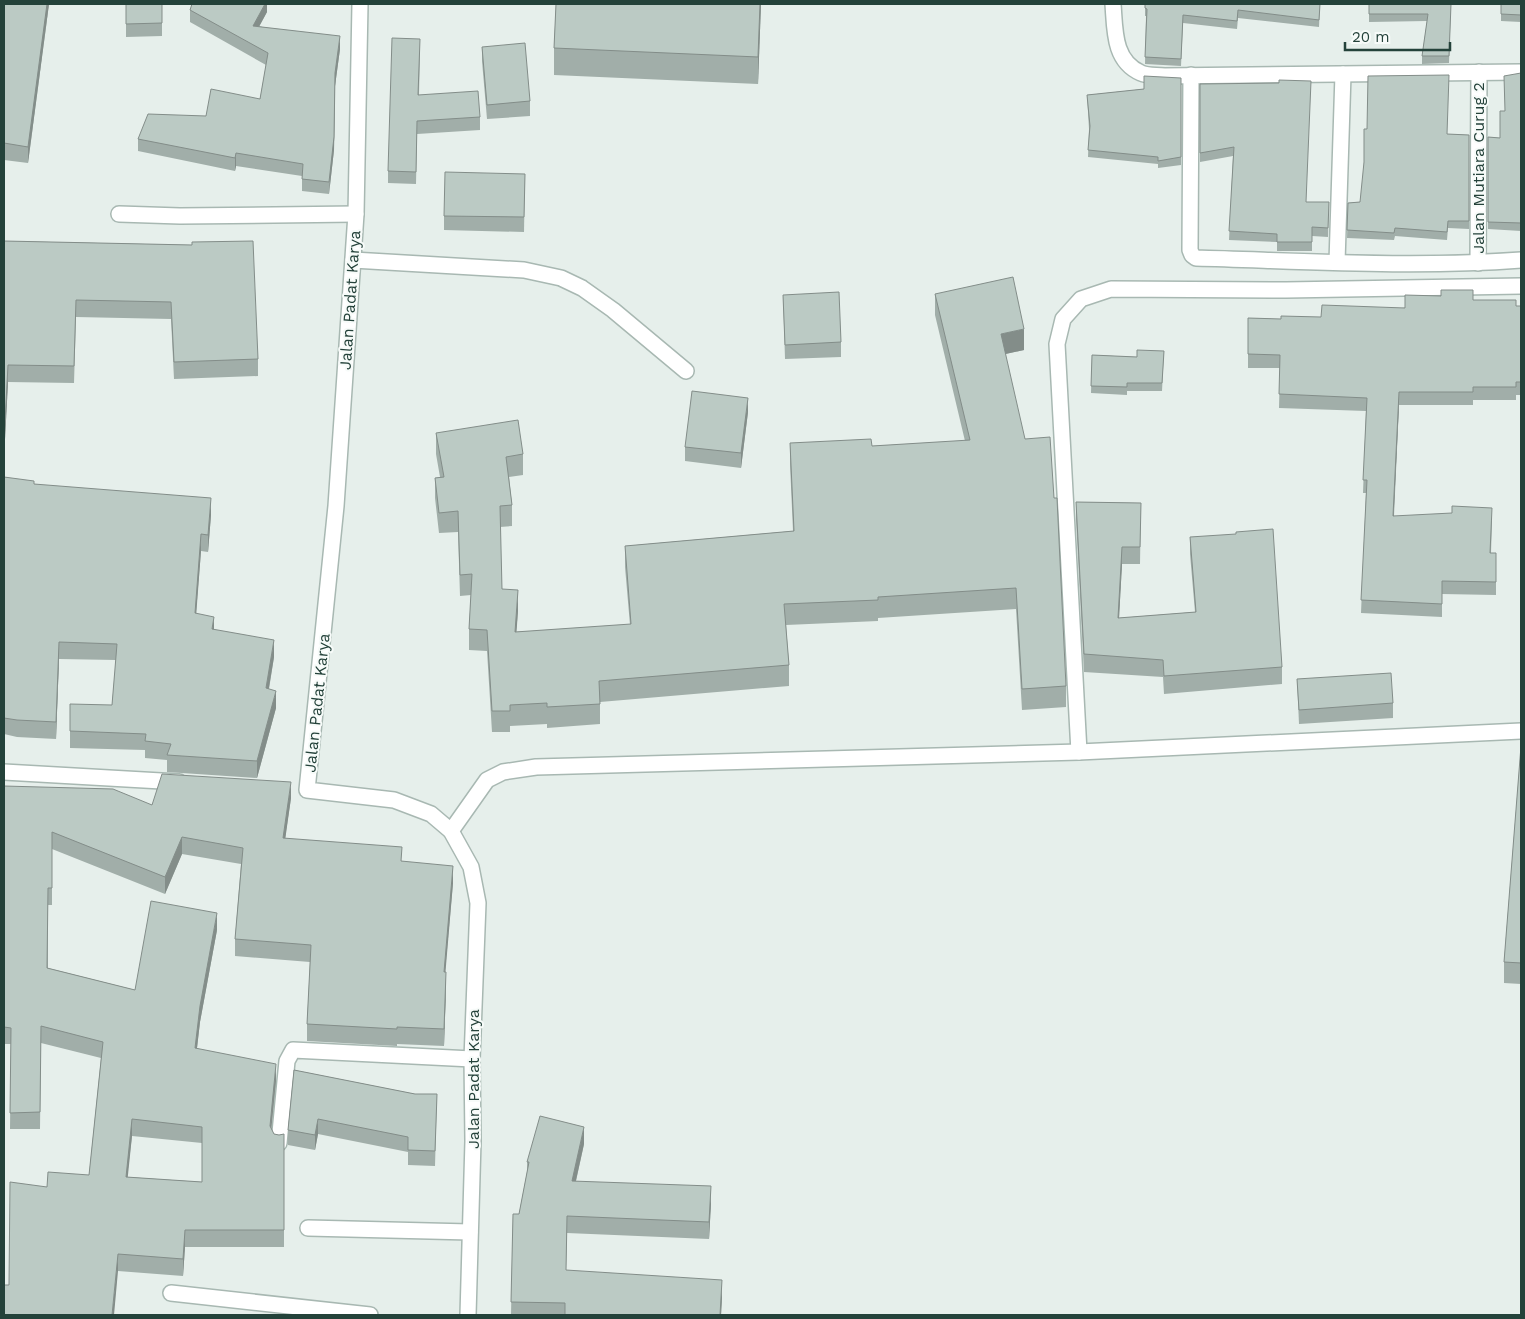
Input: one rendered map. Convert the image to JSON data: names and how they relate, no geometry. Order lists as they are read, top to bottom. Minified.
{"streets":{"street":["Jalan Mutiara Curug 2","Jalan Padat Karya"]},"scale_bar":"20 m"}
